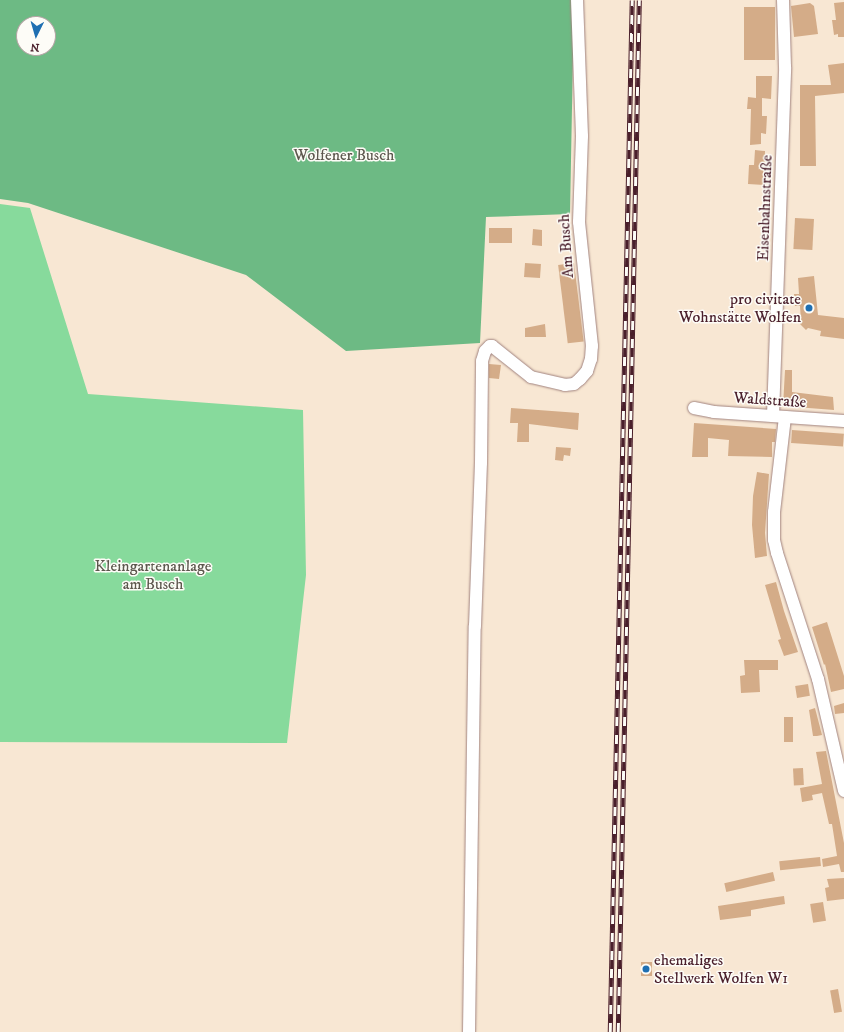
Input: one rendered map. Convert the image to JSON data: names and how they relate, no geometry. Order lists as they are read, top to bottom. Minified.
{"streets":{"street":["Eisenbahnstraße","Am Busch","Waldstraße"]},"crossings":[["Eisenbahnstraße","Waldstraße"]],"parks":["Wolfener Busch","Kleingartenanlage am Busch"],"places":["pro civitate Wohnstätte Wolfen","ehemaliges Stellwerk Wolfen W1"],"north":"bottom"}
